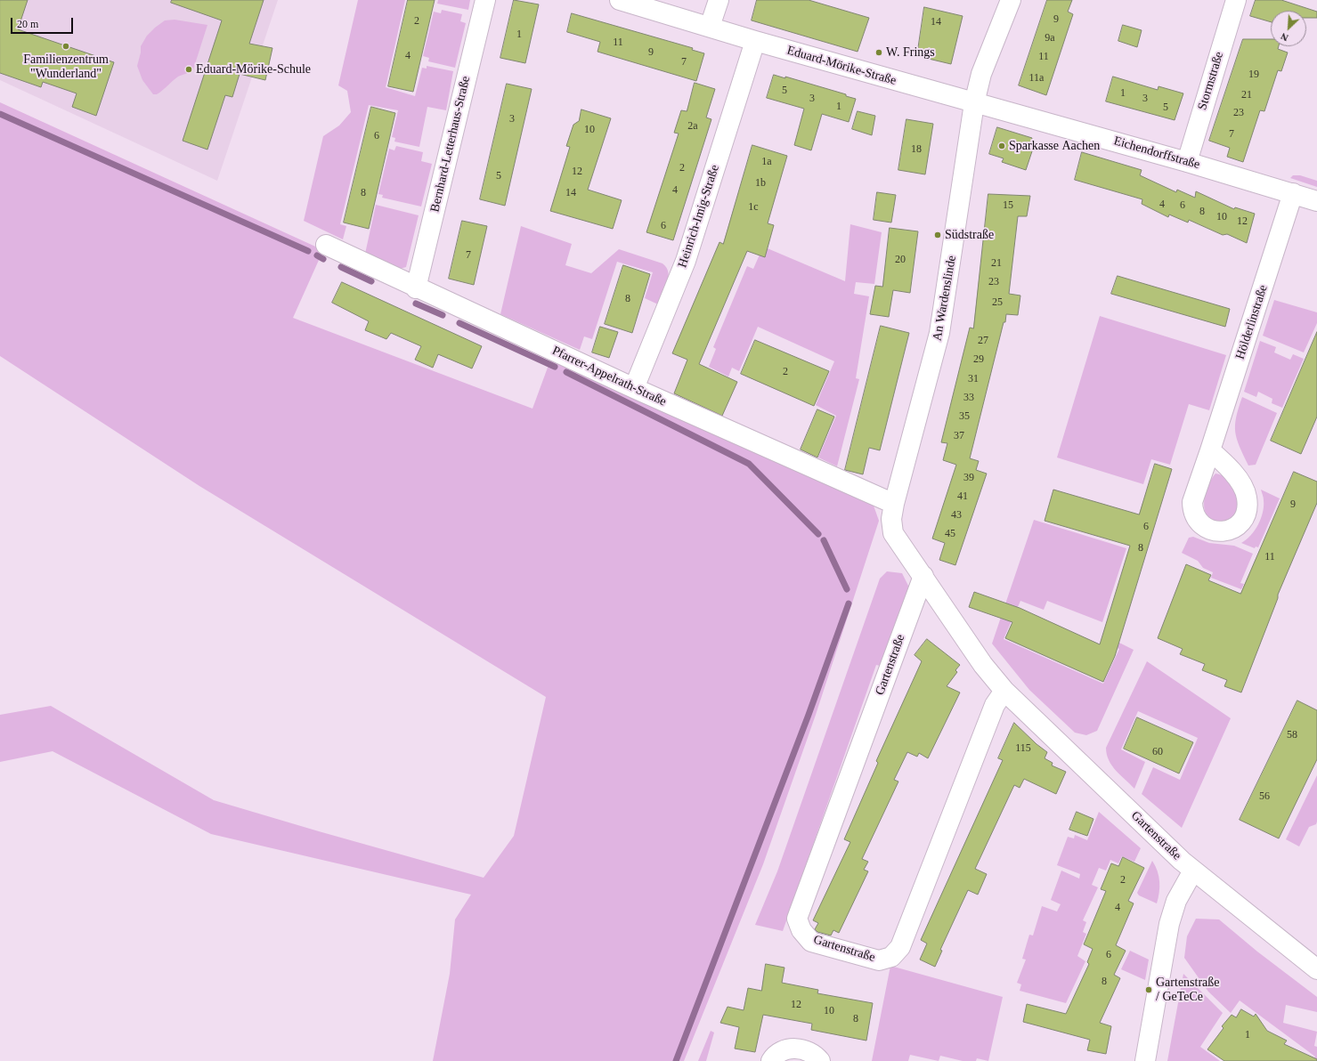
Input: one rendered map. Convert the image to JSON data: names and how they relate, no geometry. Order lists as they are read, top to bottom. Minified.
{"streets":{"street":["Eduard-Mörike-Straße","Stormstraße","Bernhard-Letterhaus-Straße","Eichendorffstraße","Heinrich-Imig-Straße","An Wardenslinde","Hölderlinstraße","Pfarrer-Appelrath-Straße","Gartenstraße"]},"crossings":[["Eduard-Mörike-Straße","Eichendorffstraße"],["Eduard-Mörike-Straße","Heinrich-Imig-Straße"],["Eduard-Mörike-Straße","An Wardenslinde"],["Stormstraße","Eichendorffstraße"],["Bernhard-Letterhaus-Straße","Pfarrer-Appelrath-Straße"],["Eichendorffstraße","An Wardenslinde"],["Eichendorffstraße","Hölderlinstraße"],["Heinrich-Imig-Straße","Pfarrer-Appelrath-Straße"],["An Wardenslinde","Pfarrer-Appelrath-Straße"],["An Wardenslinde","Gartenstraße"]],"places":["Familienzentrum \"Wunderland\"","W. Frings","Eduard-Mörike-Schule","Sparkasse Aachen","Südstraße","Gartenstraße / GeTeCe"],"house_numbers":["9","2","14","1","9a","11","9","4","11","7","19","11a","5","1","21","3","3","1","5","23","3","2a","10","7","6","18","1a","2","12","5","1b","4","8","14","4","15","6","1c","8","10","12","6","7","20","21","23","8","25","27","29","2","31","33","35","37","39","41","9","43","6","45","8","11","58","115","60","56","2","4","6","8","12","10","8","1"],"scale_bar":"20 m","north":"bottom left"}
